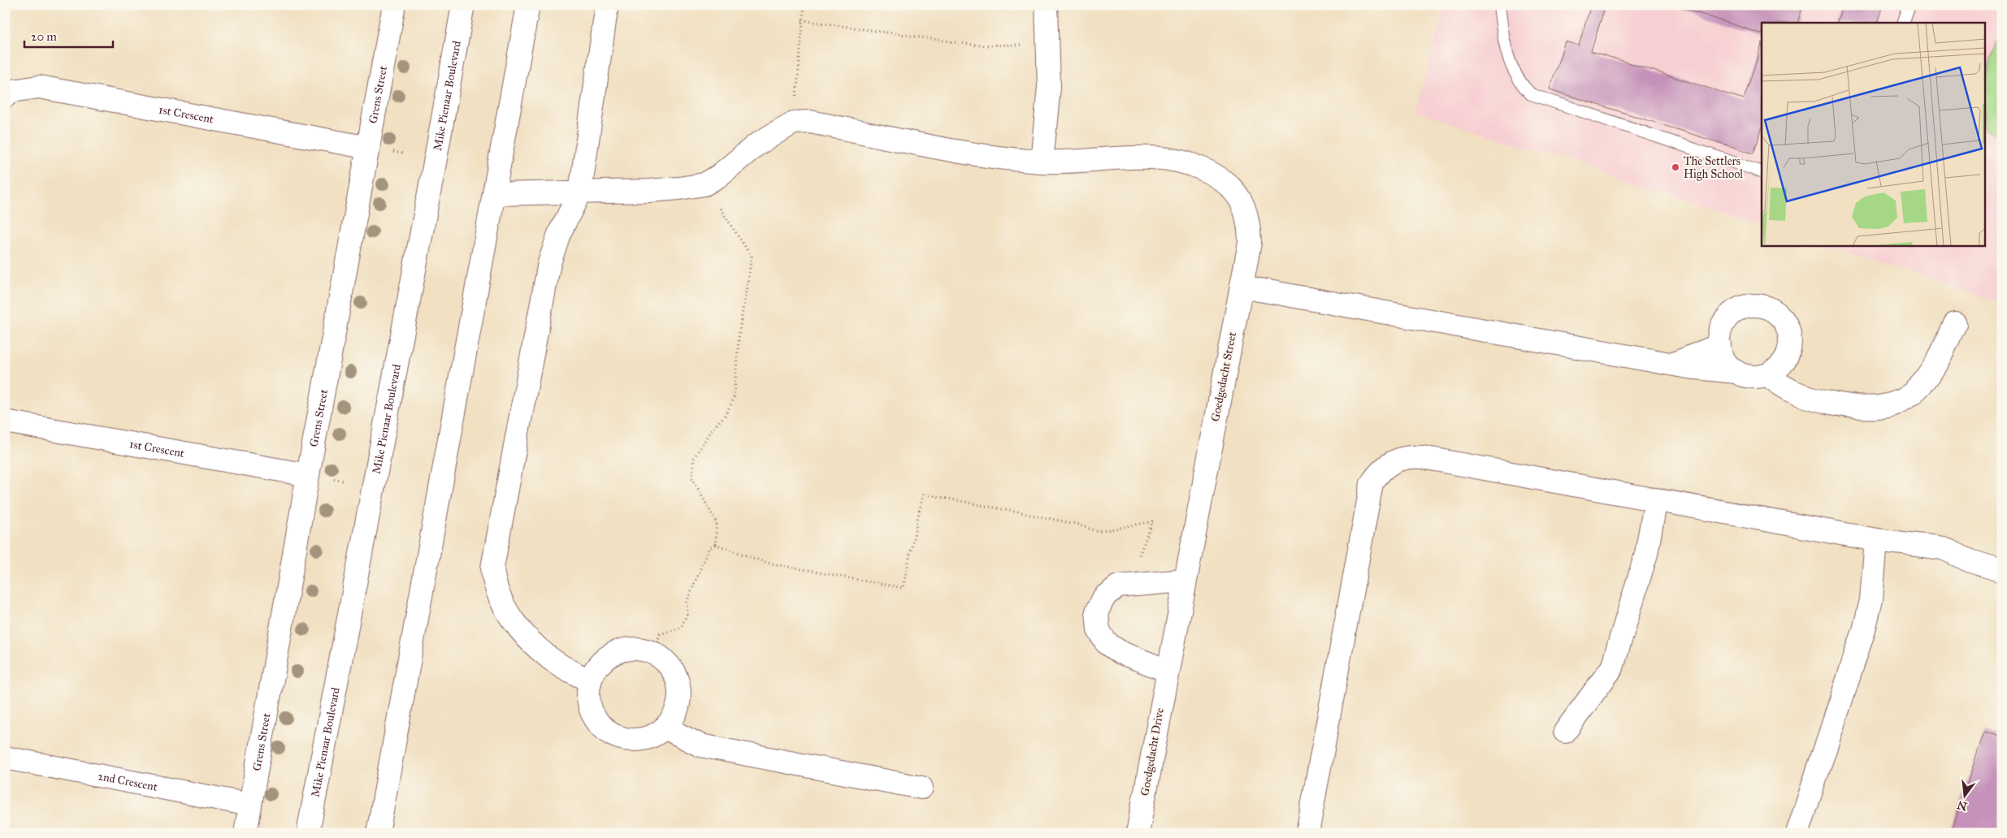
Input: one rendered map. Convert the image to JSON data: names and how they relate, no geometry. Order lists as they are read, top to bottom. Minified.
{"streets":{"street":["Grens Street","Mike Pienaar Boulevard","1st Crescent","Goedgedacht Street","Goedgedacht Drive","2nd Crescent"]},"crossings":[["Grens Street","1st Crescent"],["Grens Street","2nd Crescent"],["Goedgedacht Street","Goedgedacht Drive"]],"places":["The Settlers High School"],"scale_bar":"20 m","north":"bottom"}
